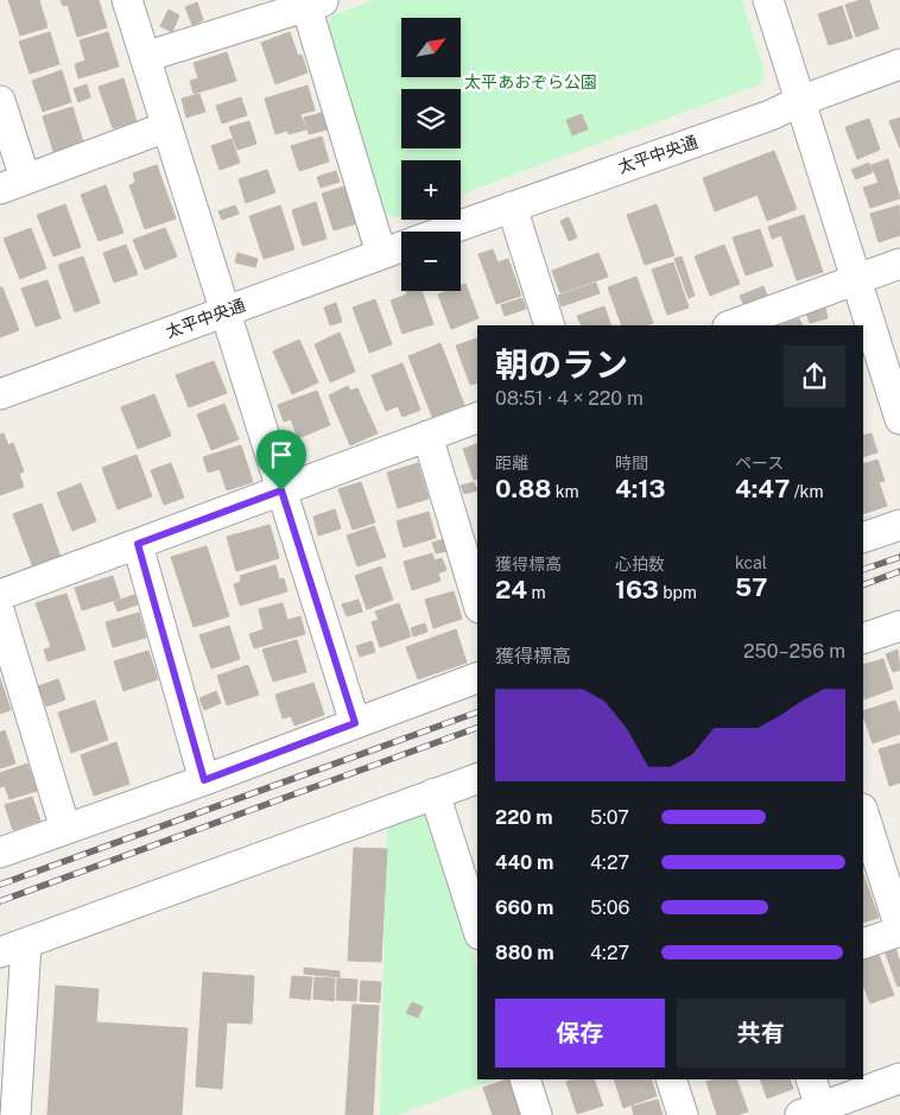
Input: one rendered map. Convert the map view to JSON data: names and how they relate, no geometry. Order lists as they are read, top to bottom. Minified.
{"streets":{"street":["太平中央通"]},"parks":["太平あおぞら公園"],"north":"top right","page":{"map_buttons":["+","−"],"heading":["朝のラン","08:51 · 4 × 220 m"],"stats":[["距離","0.88 km"],["時間","4:13"],["ペース","4:47 /km"],["獲得標高","24 m"],["心拍数","163 bpm"],["kcal","57"]],"chart":["獲得標高","250–256 m"],"list":[{"name":"220 m","note":"5:07"},{"name":"440 m","note":"4:27"},{"name":"660 m","note":"5:06"},{"name":"880 m","note":"4:27"}],"buttons":["保存","共有"]}}
